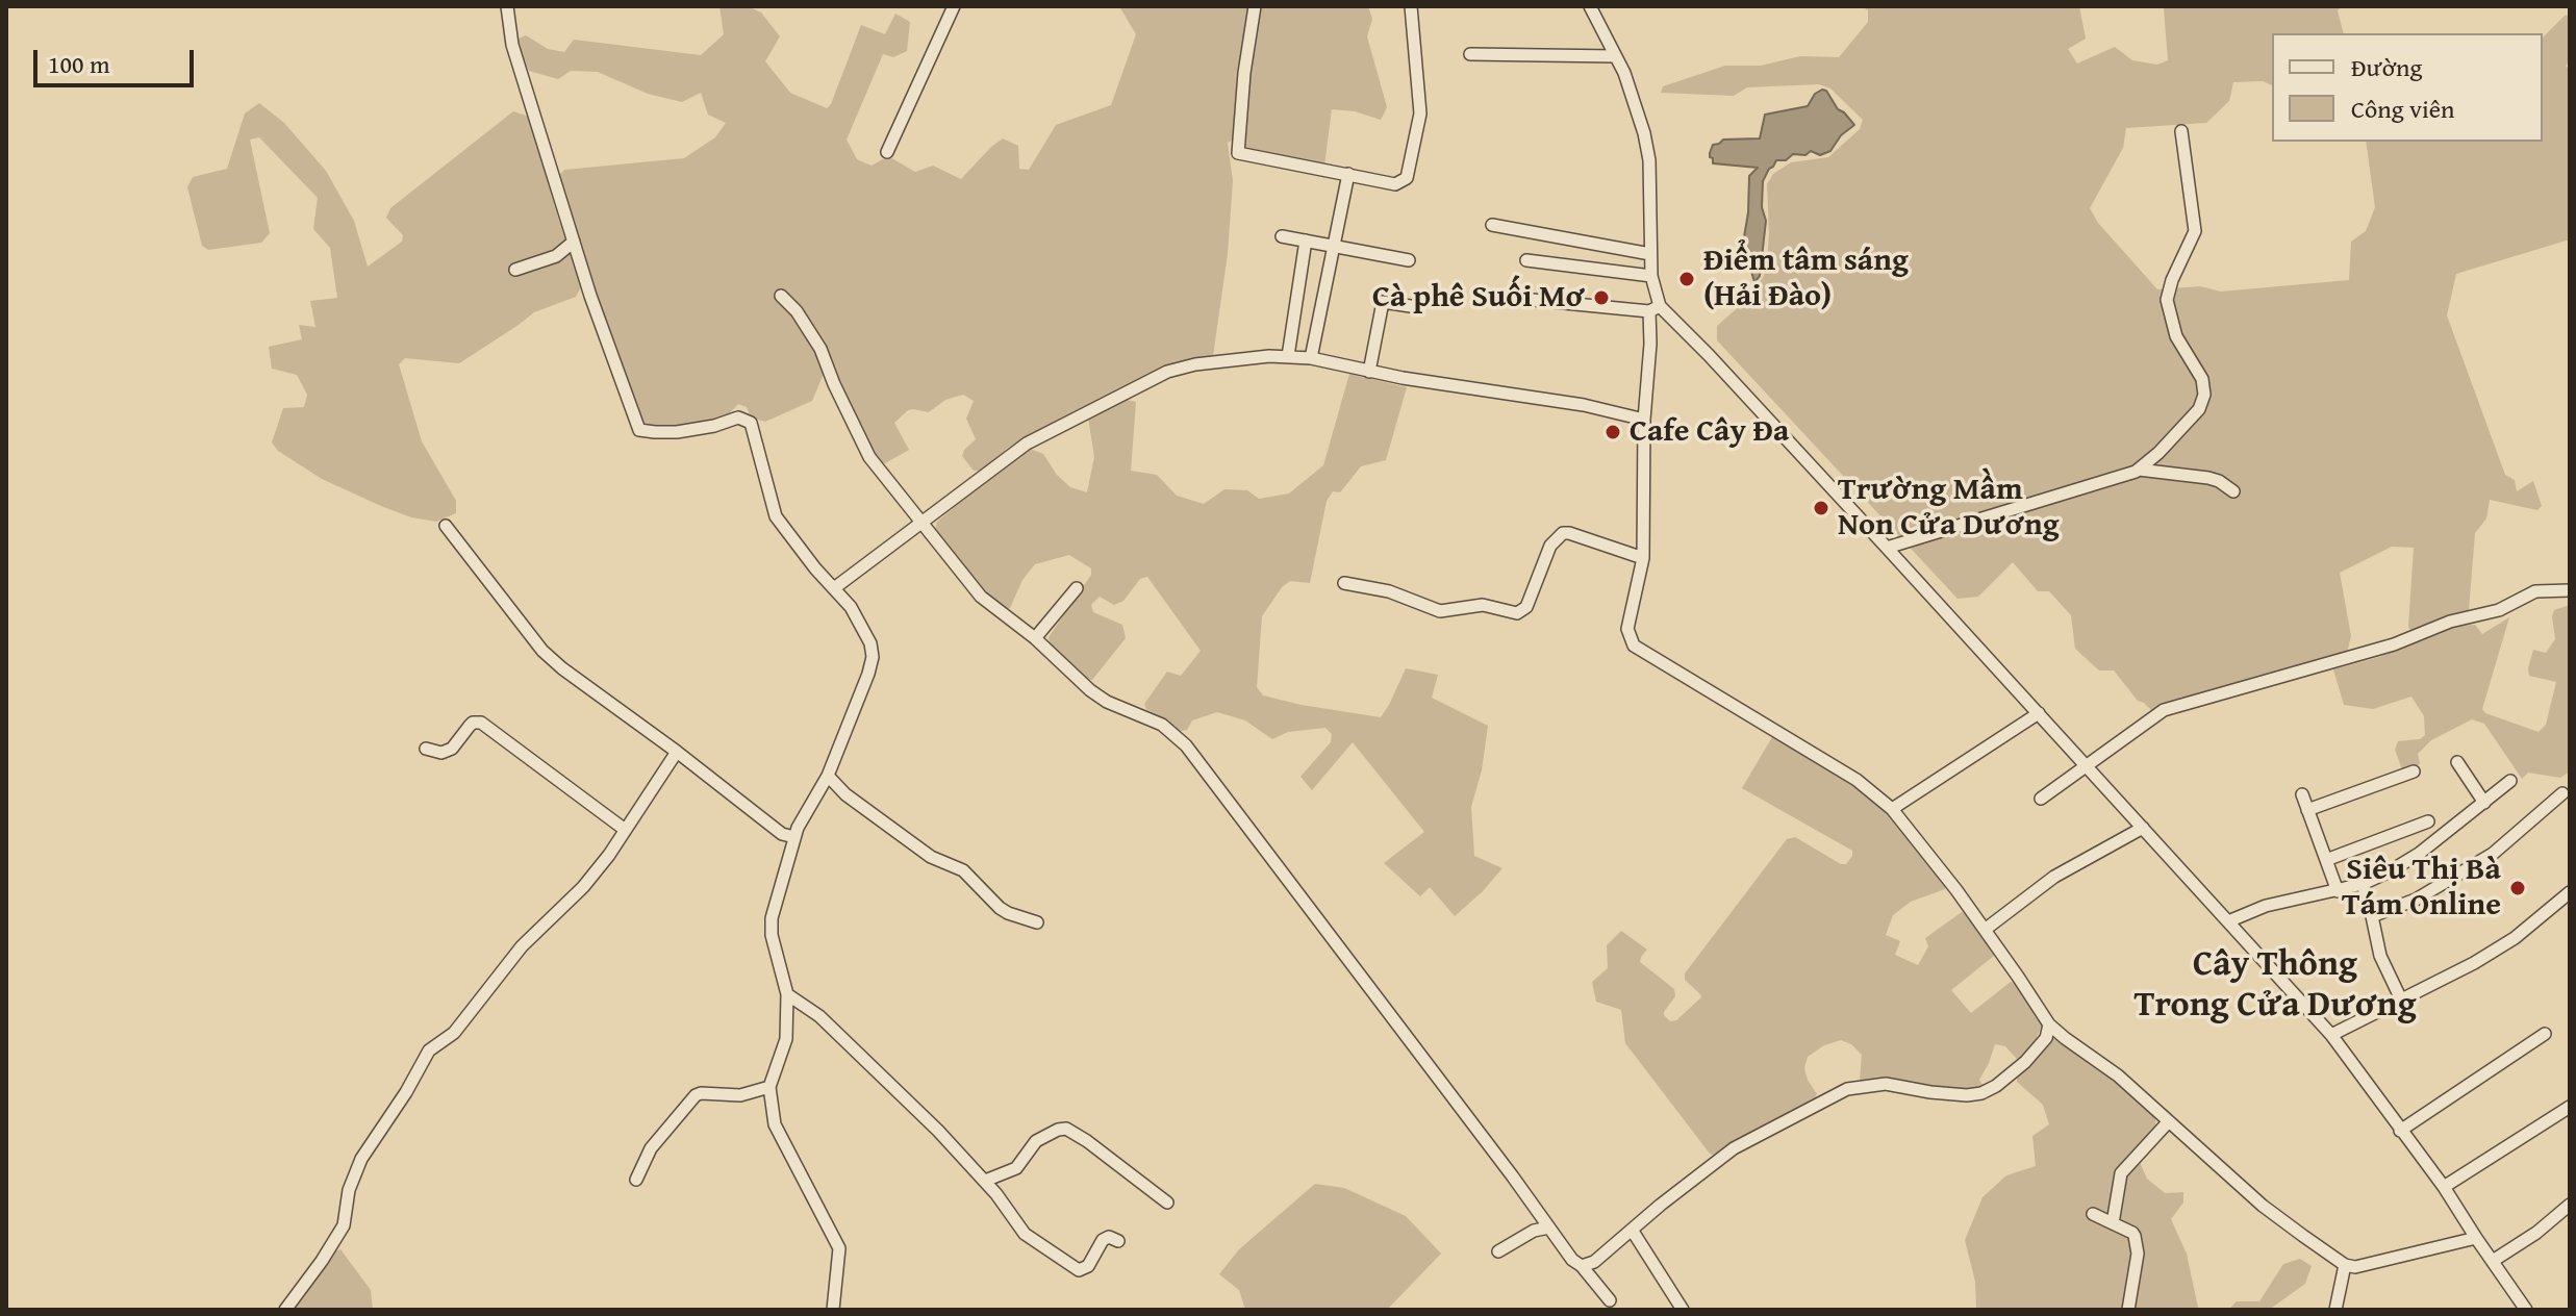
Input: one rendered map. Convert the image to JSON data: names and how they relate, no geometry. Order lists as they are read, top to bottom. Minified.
{"districts":["Cây Thông Trong Cửa Dương"],"places":["Điểm tâm sáng (Hải Đào)","Cà phê Suối Mơ","Cafe Cây Đa","Trường Mầm Non Cửa Dương","Siêu Thị Bà Tám Online"],"legend":["Đường","Công viên"],"scale_bar":"100 m"}
